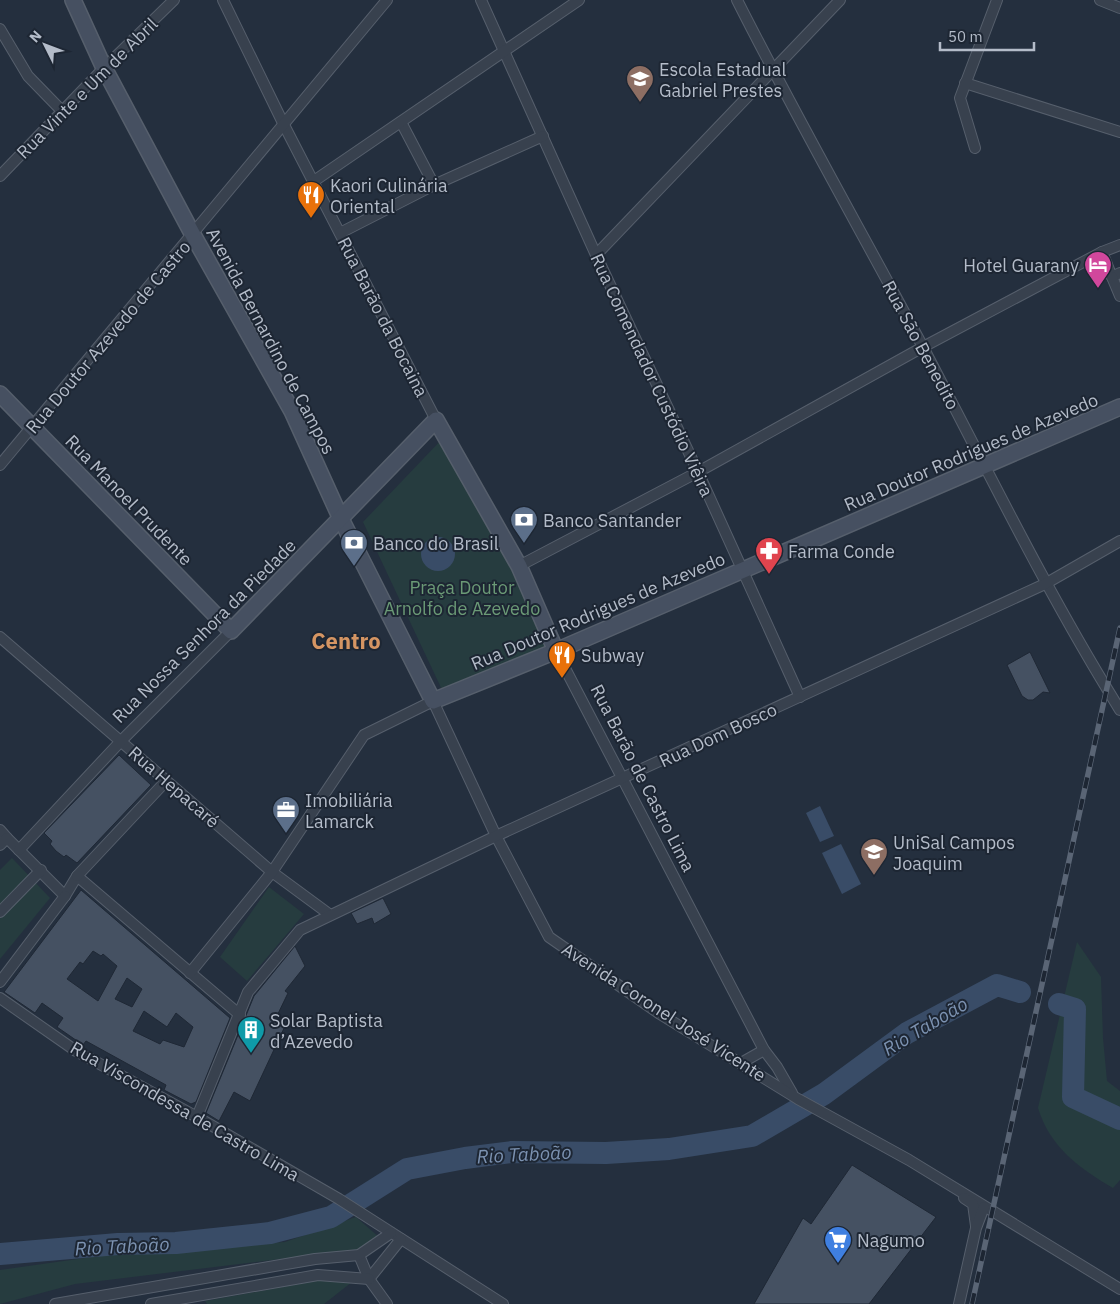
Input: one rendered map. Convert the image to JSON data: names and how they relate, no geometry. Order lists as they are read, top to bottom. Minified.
{"streets":{"street":["Rua Vinte e Um de Abril","Rua Barão da Bocaina","Rua Doutor Azevedo de Castro","Avenida Bernardino de Campos","Rua São Benedito","Rua Comendador Custódio Viêira","Rua Doutor Rodrigues de Azevedo","Rua Manoel Prudente","Rua Nossa Senhora da Piedade","Rua Dom Bosco","Rua Barão de Castro Lima","Rua Hepacaré","Avenida Coronel José Vicente","Rua Viscondessa de Castro Lima"]},"crossings":[["Rua Vinte e Um de Abril","Avenida Bernardino de Campos"],["Rua Barão da Bocaina","Rua Doutor Azevedo de Castro"],["Rua Barão da Bocaina","Rua Nossa Senhora da Piedade"],["Rua Barão da Bocaina","Rua Barão de Castro Lima"],["Rua Doutor Azevedo de Castro","Avenida Bernardino de Campos"],["Rua Doutor Azevedo de Castro","Rua Manoel Prudente"],["Avenida Bernardino de Campos","Rua Doutor Rodrigues de Azevedo"],["Avenida Bernardino de Campos","Rua Nossa Senhora da Piedade"],["Avenida Bernardino de Campos","Avenida Coronel José Vicente"],["Rua São Benedito","Rua Doutor Rodrigues de Azevedo"],["Rua São Benedito","Rua Dom Bosco"],["Rua Comendador Custódio Viêira","Rua Doutor Rodrigues de Azevedo"],["Rua Comendador Custódio Viêira","Rua Dom Bosco"],["Rua Doutor Rodrigues de Azevedo","Rua Barão de Castro Lima"],["Rua Doutor Rodrigues de Azevedo","Rua Hepacaré"],["Rua Doutor Rodrigues de Azevedo","Avenida Coronel José Vicente"],["Rua Manoel Prudente","Rua Nossa Senhora da Piedade"],["Rua Nossa Senhora da Piedade","Rua Barão de Castro Lima"],["Rua Nossa Senhora da Piedade","Rua Hepacaré"],["Rua Dom Bosco","Rua Barão de Castro Lima"],["Rua Dom Bosco","Rua Hepacaré"],["Rua Dom Bosco","Avenida Coronel José Vicente"],["Rua Dom Bosco","Rua Viscondessa de Castro Lima"],["Rua Barão de Castro Lima","Avenida Coronel José Vicente"]],"districts":["Centro"],"water":["Rio Taboão"],"parks":["Praça Doutor Arnolfo de Azevedo"],"places":{"school or university":["Escola Estadual Gabriel Prestes","UniSal Campos Joaquim"],"restaurant":["Kaori Culinária Oriental","Subway"],"hotel":["Hotel Guarany"],"bank":["Banco Santander","Banco do Brasil"],"pharmacy":["Farma Conde"],"office":["Imobiliária Lamarck"],"building":["Solar Baptista d’Azevedo"],"supermarket":["Nagumo"]},"scale_bar":"50 m","north":"top left"}
